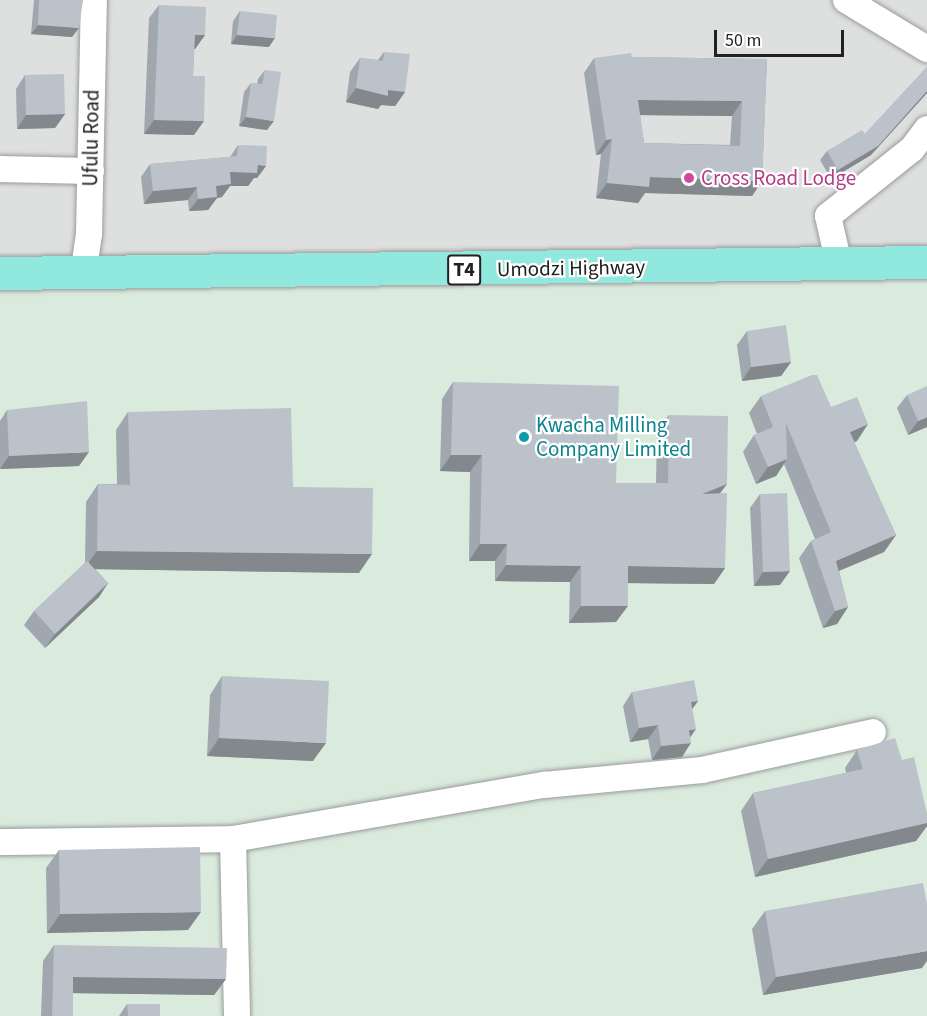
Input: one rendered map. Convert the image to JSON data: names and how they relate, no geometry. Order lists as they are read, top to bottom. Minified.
{"streets":{"highway":["Umodzi Highway","T4"],"street":["Ufulu Road"]},"crossings":[["Ufulu Road","Umodzi Highway"]],"places":["Cross Road Lodge","Kwacha Milling Company Limited"],"scale_bar":"50 m"}
